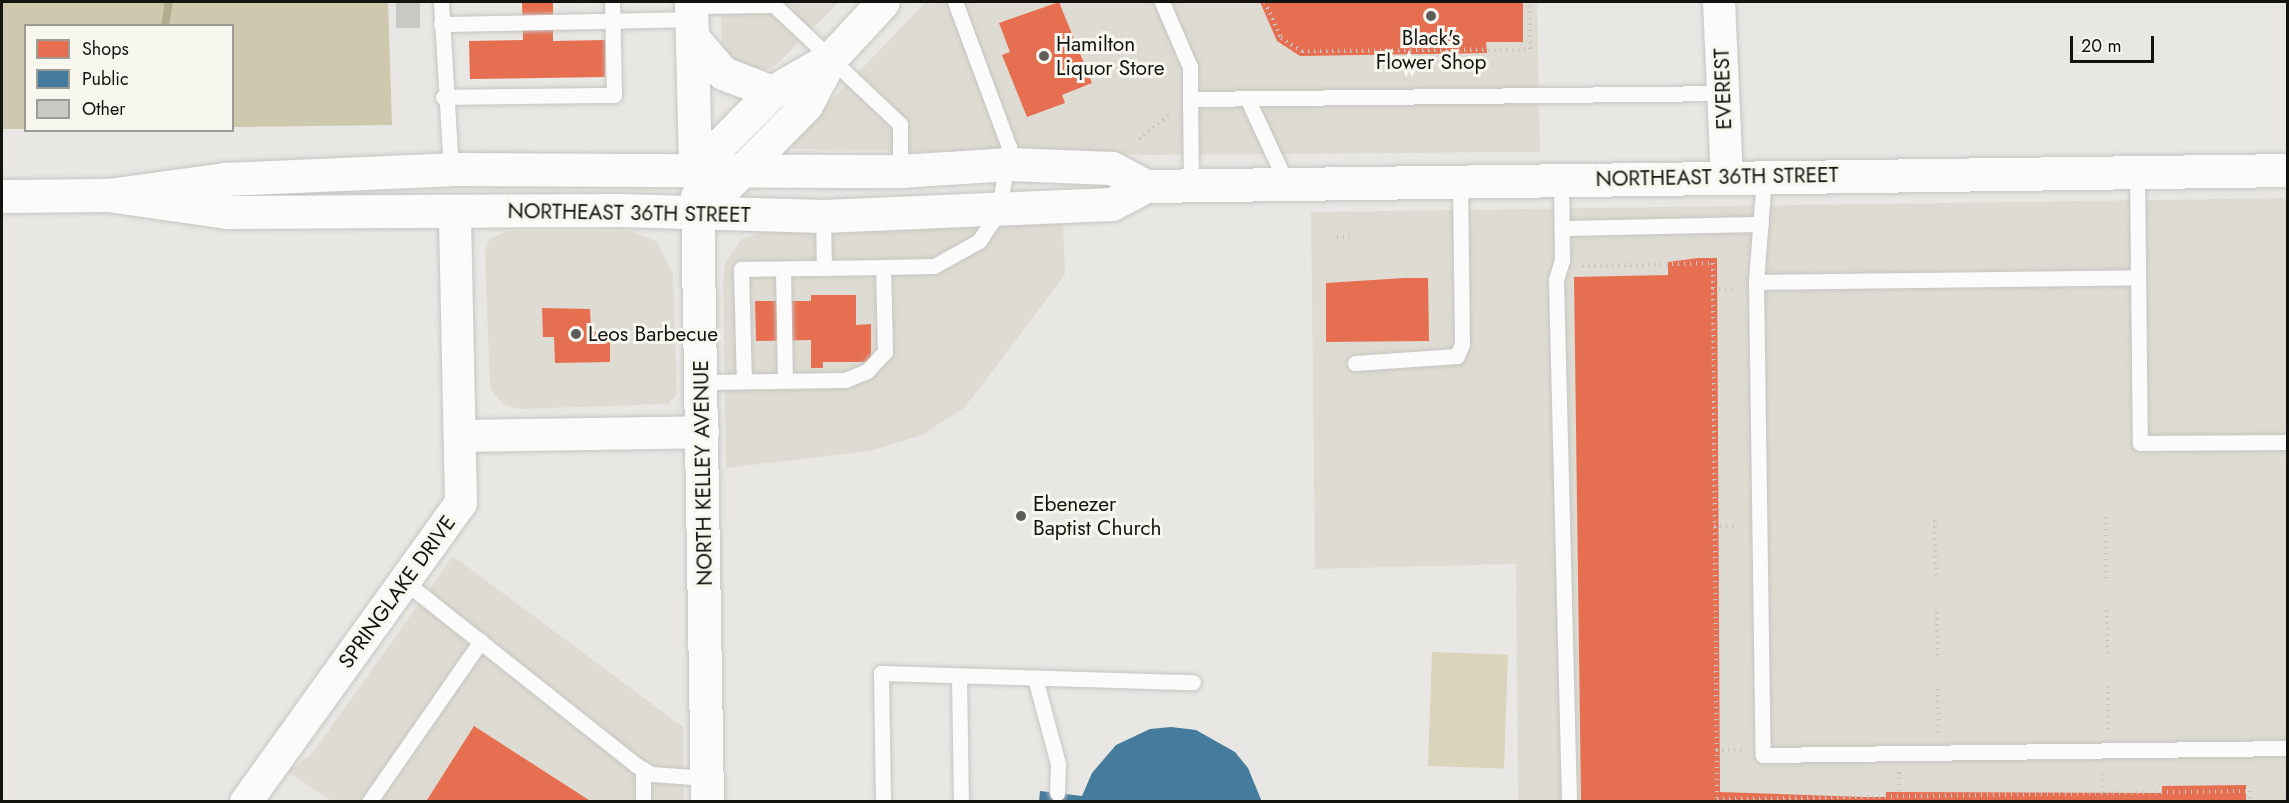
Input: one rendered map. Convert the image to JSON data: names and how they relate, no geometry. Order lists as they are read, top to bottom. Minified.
{"streets":{"main road":["NORTHEAST 36TH STREET","NORTH KELLEY AVENUE"],"street":["EVEREST","SPRINGLAKE DRIVE"]},"crossings":[["EVEREST","NORTHEAST 36TH STREET"],["NORTHEAST 36TH STREET","NORTH KELLEY AVENUE"],["NORTHEAST 36TH STREET","SPRINGLAKE DRIVE"]],"places":["Black's Flower Shop","Hamilton Liquor Store","Leos Barbecue","Ebenezer Baptist Church"],"legend":["Shops","Public","Other"],"scale_bar":"20 m"}
